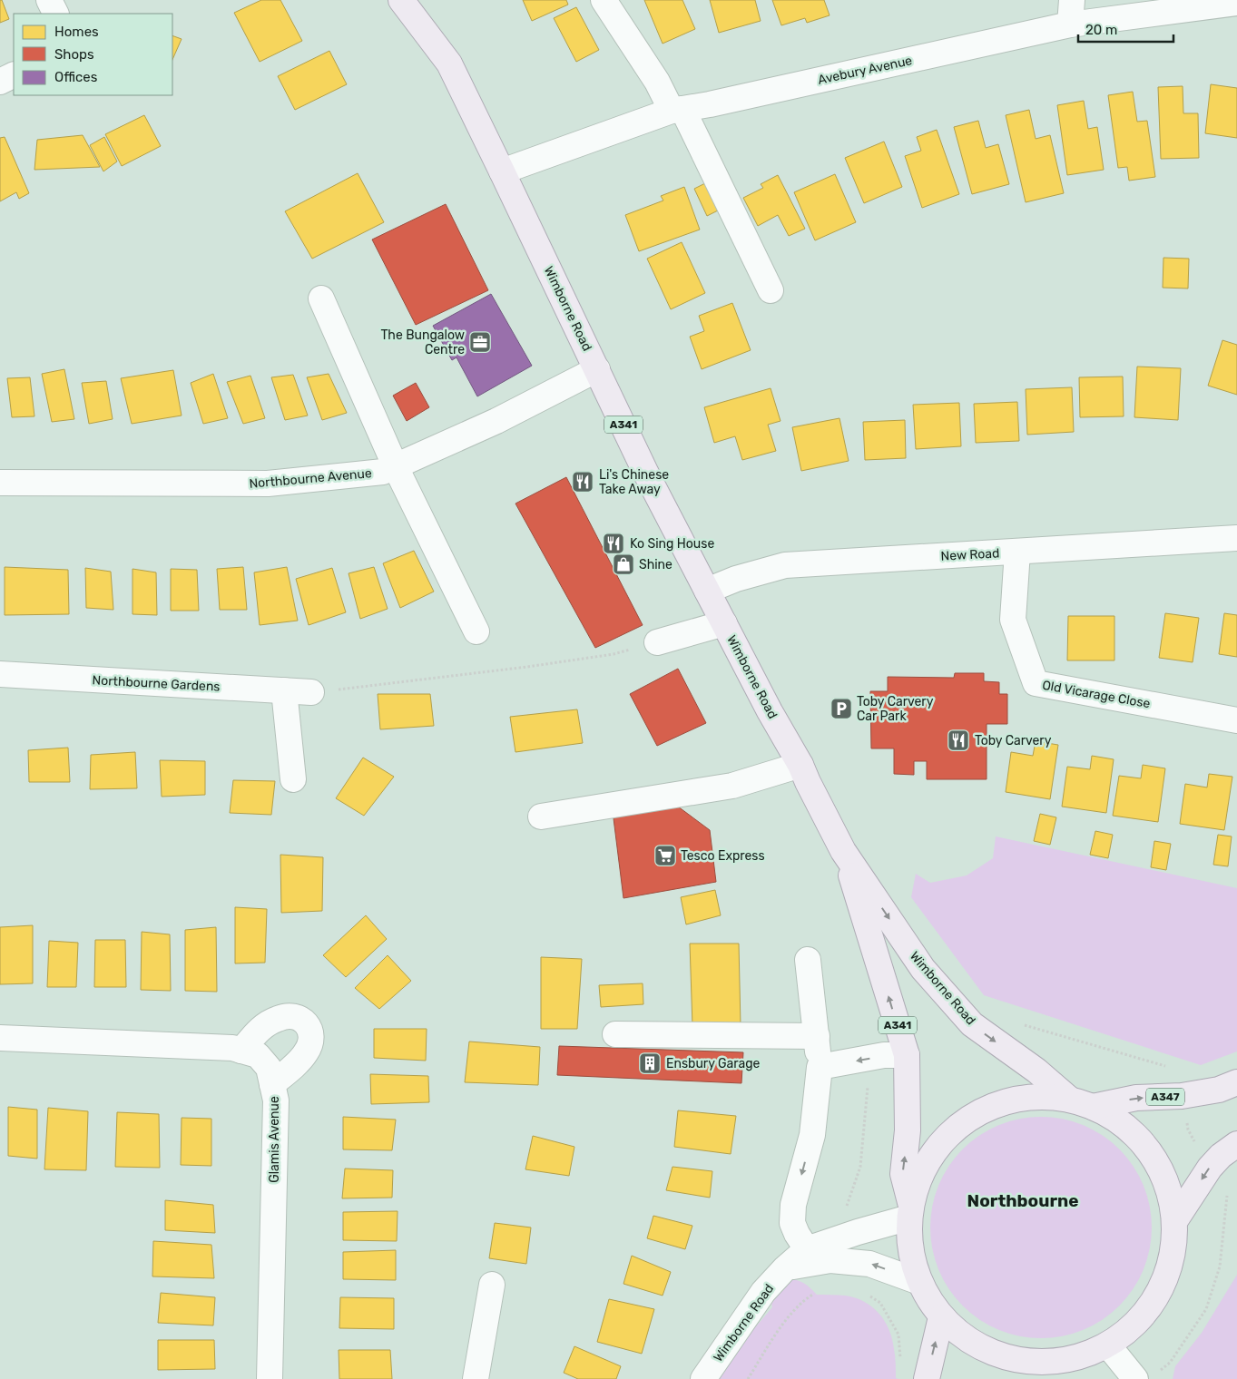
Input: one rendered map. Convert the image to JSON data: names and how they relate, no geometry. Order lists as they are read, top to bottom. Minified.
{"streets":{"main road":["Wimborne Road","A341","A347"],"street":["Avebury Avenue","Northbourne Avenue","New Road","Northbourne Gardens","Old Vicarage Close","Glamis Avenue"]},"crossings":[["Avebury Avenue","Wimborne Road"],["Wimborne Road","Northbourne Avenue"],["Wimborne Road","New Road"],["Wimborne Road","A347"],["New Road","Old Vicarage Close"]],"districts":["Northbourne"],"places":{"office":["The Bungalow Centre"],"restaurant":["Li's Chinese Take Away","Ko Sing House","Toby Carvery"],"shop":["Shine"],"parking":["Toby Carvery Car Park"],"supermarket":["Tesco Express"],"building":["Ensbury Garage"]},"legend":["Homes","Shops","Offices"],"scale_bar":"20 m"}
